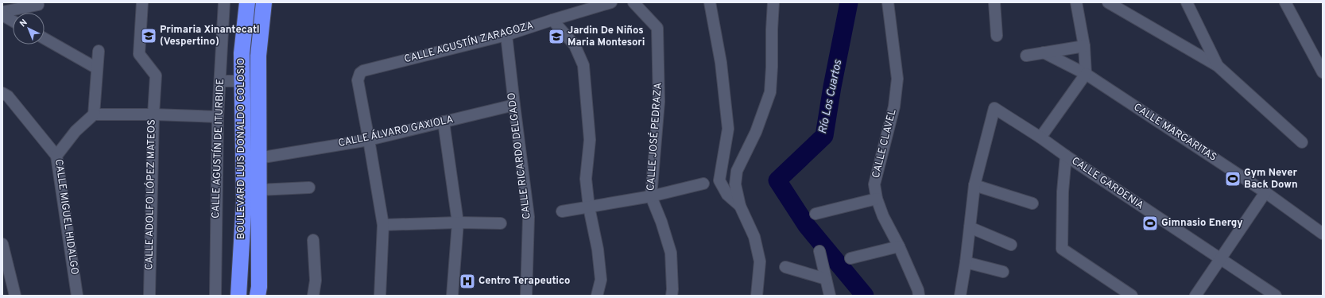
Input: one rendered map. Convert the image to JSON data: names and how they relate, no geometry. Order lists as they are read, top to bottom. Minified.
{"streets":{"highway":["BOULEVARD LUIS DONALDO COLOSIO"],"street":["CALLE AGUSTÍN ZARAGOZA","CALLE ÁLVARO GAXIOLA","CALLE MARGARITAS","CALLE JOSÉ PEDRAZA","CALLE CLAVEL","CALLE AGUSTÍN DE ITURBIDE","CALLE RICARDO DELGADO","CALLE GARDENIA","CALLE ADOLFO LÓPEZ MATEOS","CALLE MIGUEL HIDALGO"]},"crossings":[["CALLE AGUSTÍN ZARAGOZA","CALLE ÁLVARO GAXIOLA"],["CALLE AGUSTÍN ZARAGOZA","CALLE RICARDO DELGADO"],["CALLE ÁLVARO GAXIOLA","BOULEVARD LUIS DONALDO COLOSIO"],["CALLE ÁLVARO GAXIOLA","CALLE RICARDO DELGADO"],["CALLE ADOLFO LÓPEZ MATEOS","CALLE MIGUEL HIDALGO"]],"water":["Río Los Cuartos"],"places":{"school or university":["Primaria Xinantecatl (Vespertino)","Jardin De Niños Maria Montesori"],"sports":["Gym Never Back Down","Gimnasio Energy"],"hospital":["Centro Terapeutico"]},"north":"top left"}
